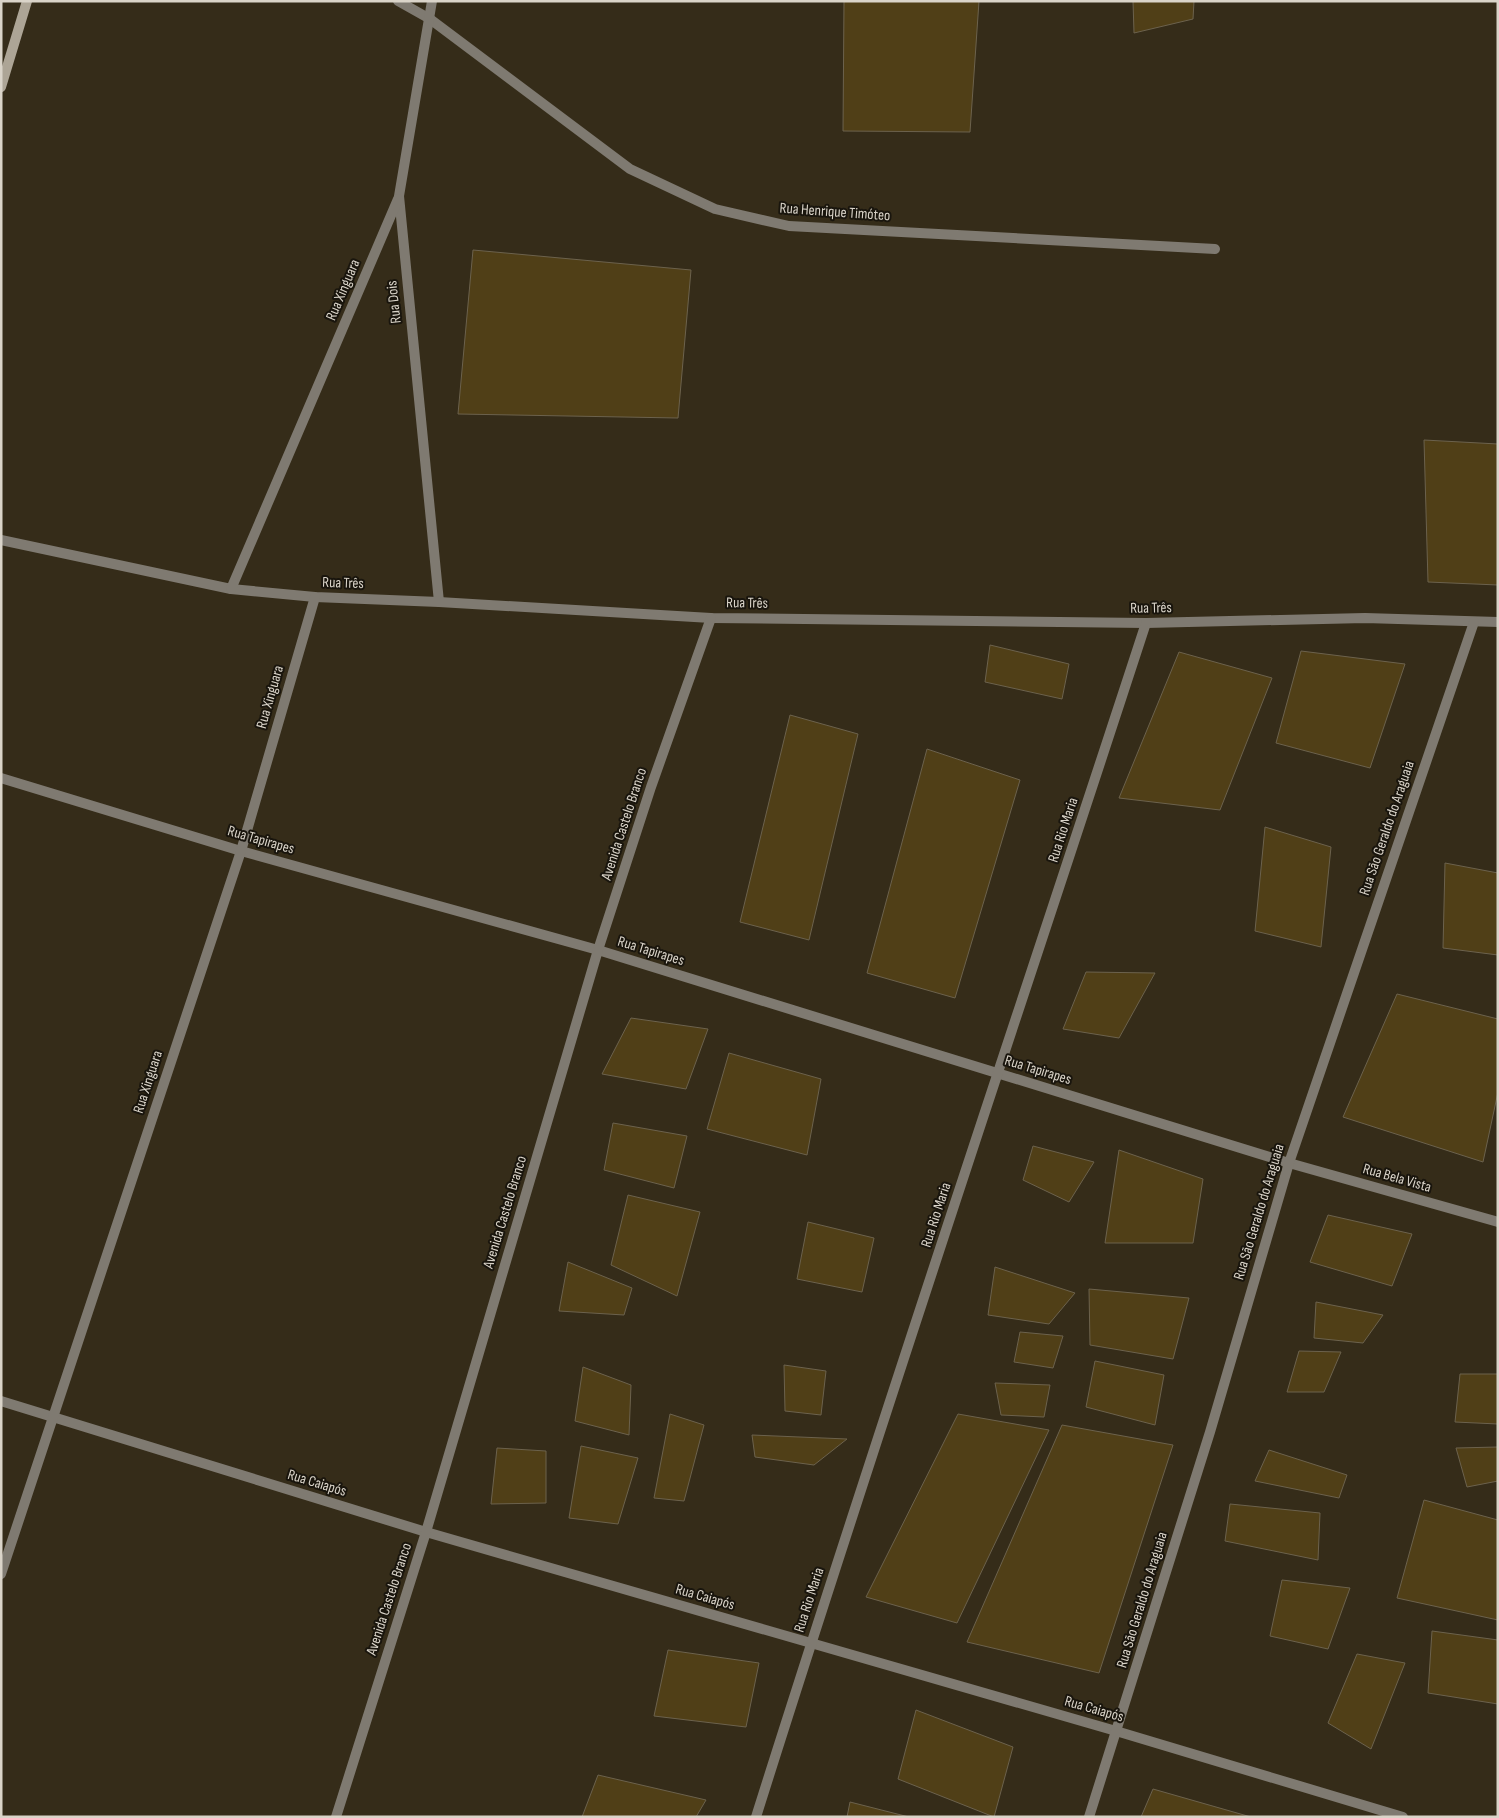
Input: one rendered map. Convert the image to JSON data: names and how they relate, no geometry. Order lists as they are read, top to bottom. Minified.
{"streets":{"street":["Rua Henrique Timóteo","Rua Xinguara","Rua Dois","Rua Três","Avenida Castelo Branco","Rua São Geraldo do Araguaia","Rua Rio Maria","Rua Tapirapes","Rua Bela Vista","Rua Caiapós"]},"crossings":[["Rua Henrique Timóteo","Rua Dois"],["Rua Xinguara","Rua Dois"],["Rua Xinguara","Rua Três"],["Rua Xinguara","Rua Tapirapes"],["Rua Xinguara","Rua Caiapós"],["Rua Dois","Rua Três"],["Rua Três","Avenida Castelo Branco"],["Rua Três","Rua São Geraldo do Araguaia"],["Rua Três","Rua Rio Maria"],["Avenida Castelo Branco","Rua Tapirapes"],["Avenida Castelo Branco","Rua Caiapós"],["Rua São Geraldo do Araguaia","Rua Tapirapes"],["Rua São Geraldo do Araguaia","Rua Bela Vista"],["Rua São Geraldo do Araguaia","Rua Caiapós"],["Rua Rio Maria","Rua Tapirapes"],["Rua Rio Maria","Rua Caiapós"],["Rua Tapirapes","Rua Bela Vista"]]}
